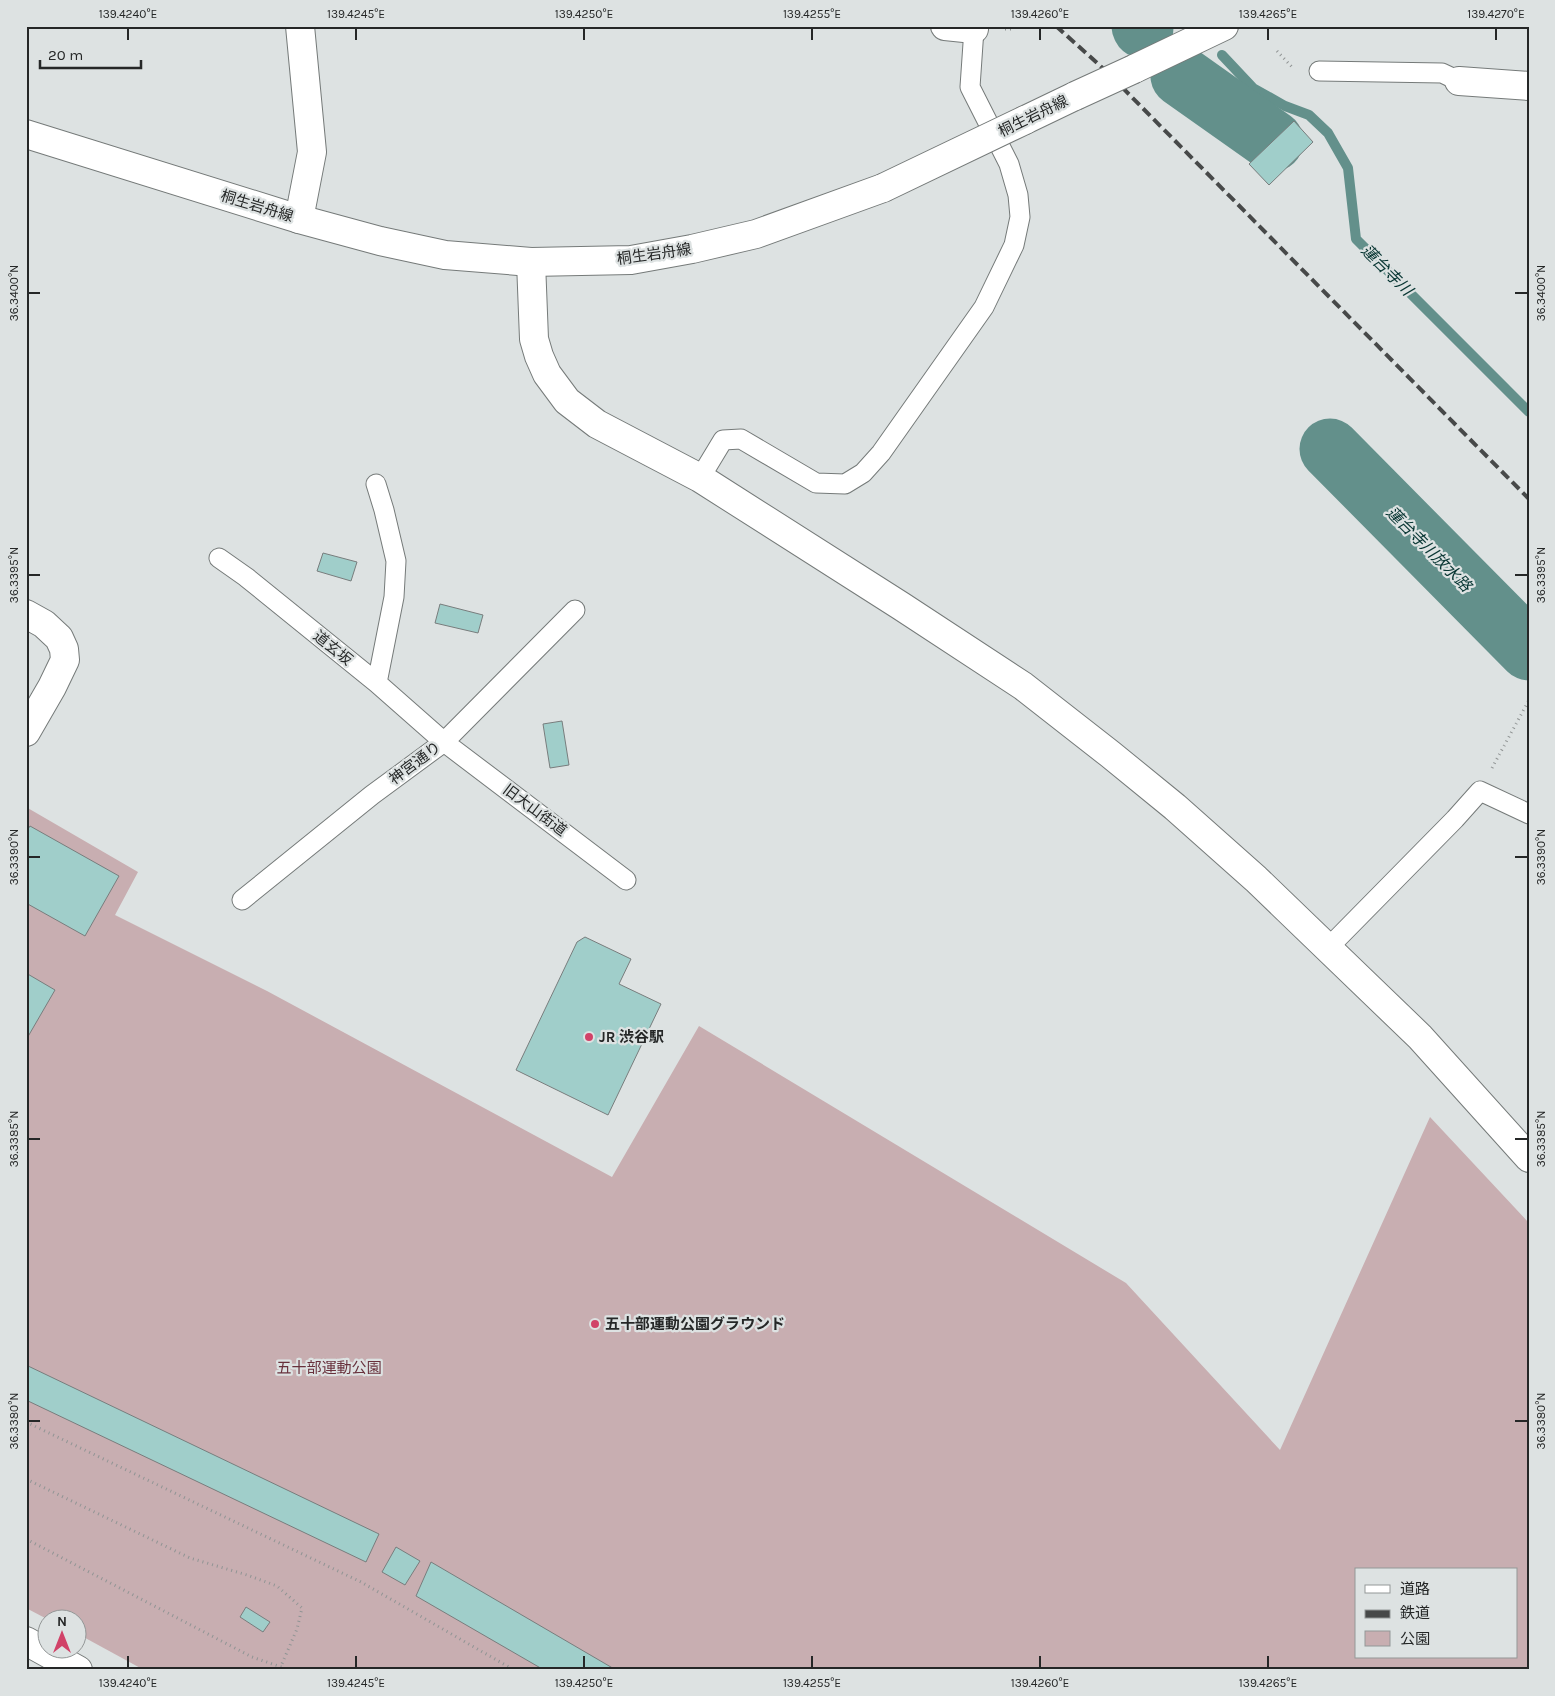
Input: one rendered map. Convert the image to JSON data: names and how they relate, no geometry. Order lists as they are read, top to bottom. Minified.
{"streets":{"street":["桐生岩舟線"],"lane":["道玄坂","神宮通り","旧大山街道"]},"crossings":[["道玄坂","神宮通り"],["道玄坂","旧大山街道"],["神宮通り","旧大山街道"]],"water":["蓮台寺川","蓮台寺川放水路"],"parks":["五十部運動公園"],"places":["JR 渋谷駅","五十部運動公園グラウンド"],"legend":["道路","鉄道","公園"],"scale_bar":"20 m","north":"top","coordinates":["139.4240°E","139.4245°E","139.4250°E","139.4255°E","139.4260°E","139.4265°E","139.4270°E","36.3400°N","36.3395°N","36.3390°N","36.3385°N","36.3380°N"]}
